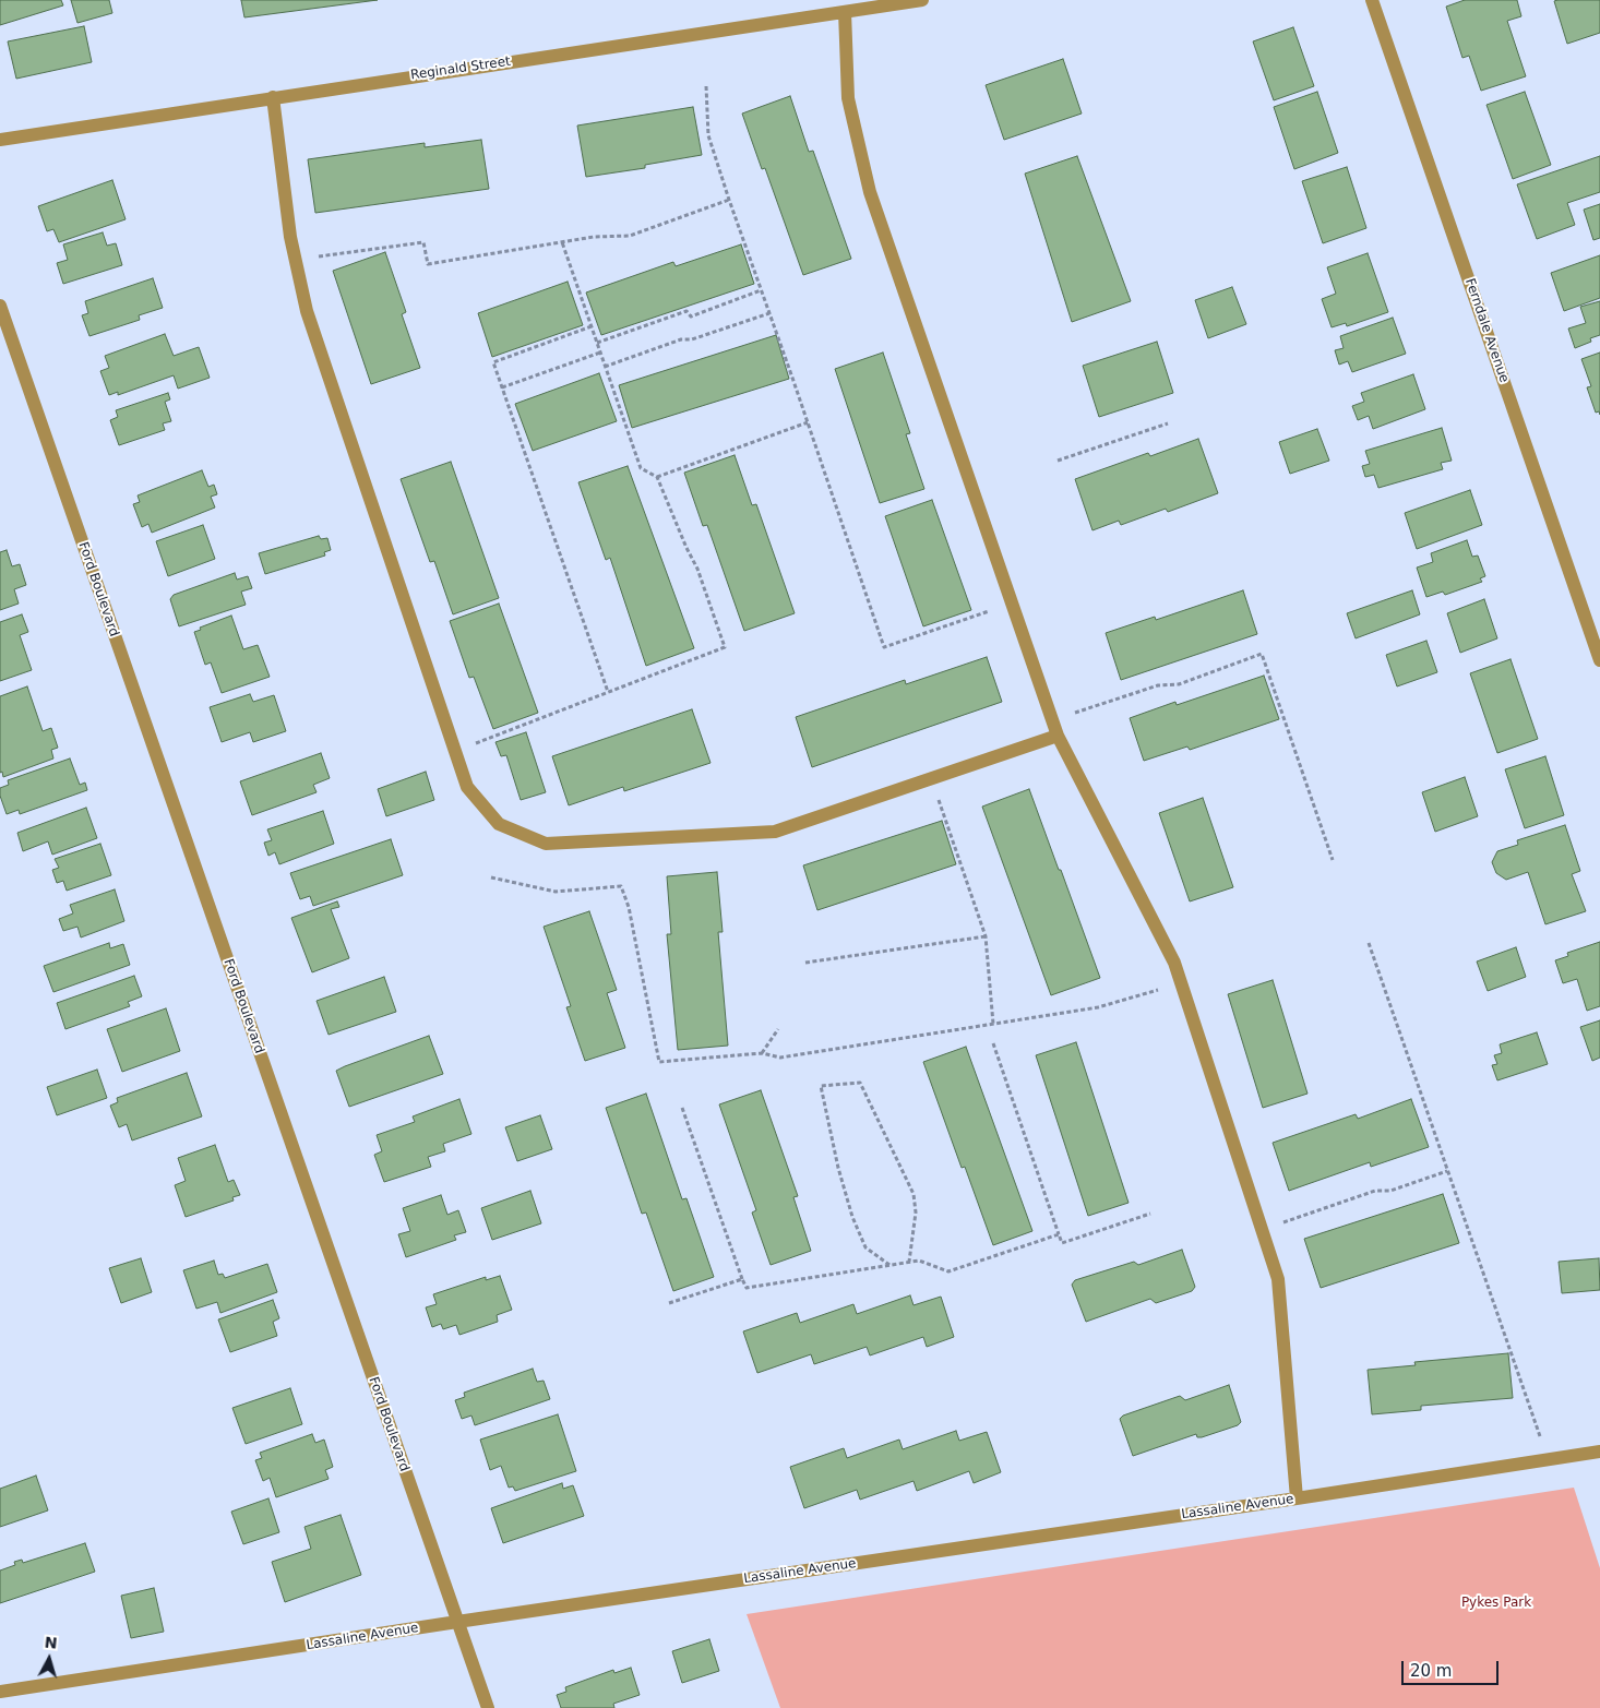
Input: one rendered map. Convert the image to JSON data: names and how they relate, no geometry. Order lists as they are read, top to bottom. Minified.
{"streets":{"street":["Reginald Street","Ferndale Avenue","Ford Boulevard","Lassaline Avenue"]},"crossings":[["Ford Boulevard","Lassaline Avenue"]],"parks":["Pykes Park"],"scale_bar":"20 m","north":"top"}
